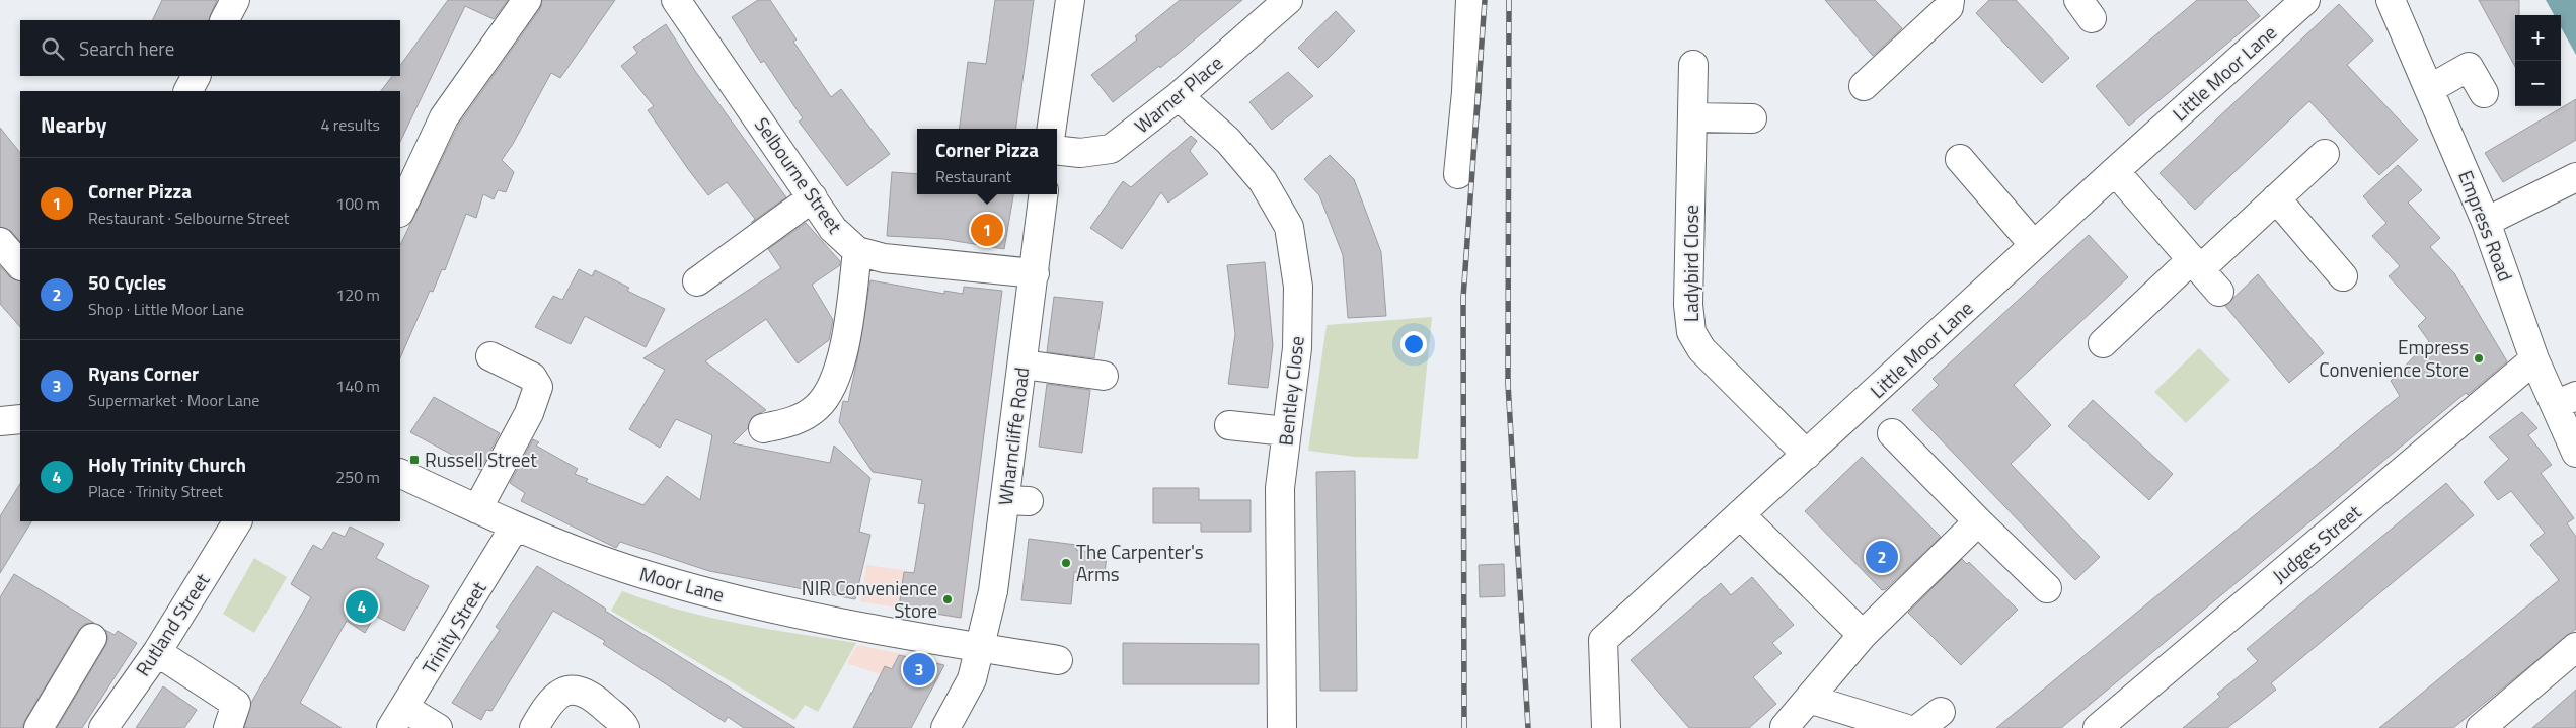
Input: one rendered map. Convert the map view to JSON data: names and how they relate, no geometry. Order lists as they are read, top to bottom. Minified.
{"streets":{"street":["Little Moor Lane","Warner Place","Selbourne Street","Empress Road","Ladybird Close","Bentley Close","Wharncliffe Road","Judges Street","Moor Lane","Rutland Street","Trinity Street"]},"crossings":[["Little Moor Lane","Ladybird Close"],["Warner Place","Bentley Close"],["Selbourne Street","Wharncliffe Road"],["Empress Road","Judges Street"],["Wharncliffe Road","Moor Lane"],["Moor Lane","Trinity Street"]],"places":{"other":["Empress Convenience Store","The Carpenter's Arms","NIR Convenience Store"],"transit":["Russell Street"]},"page":{"map_buttons":["+","−"],"search":"Search here","heading":["Nearby","4 results"],"popup":["Corner Pizza","Restaurant"],"list":[{"mark":"1","name":"Corner Pizza","note":"Restaurant · Selbourne Street","value":"100 m"},{"mark":"2","name":"50 Cycles","note":"Shop · Little Moor Lane","value":"120 m"},{"mark":"3","name":"Ryans Corner","note":"Supermarket · Moor Lane","value":"140 m"},{"mark":"4","name":"Holy Trinity Church","note":"Place · Trinity Street","value":"250 m"}],"pins":["1","2","4","3"]}}
